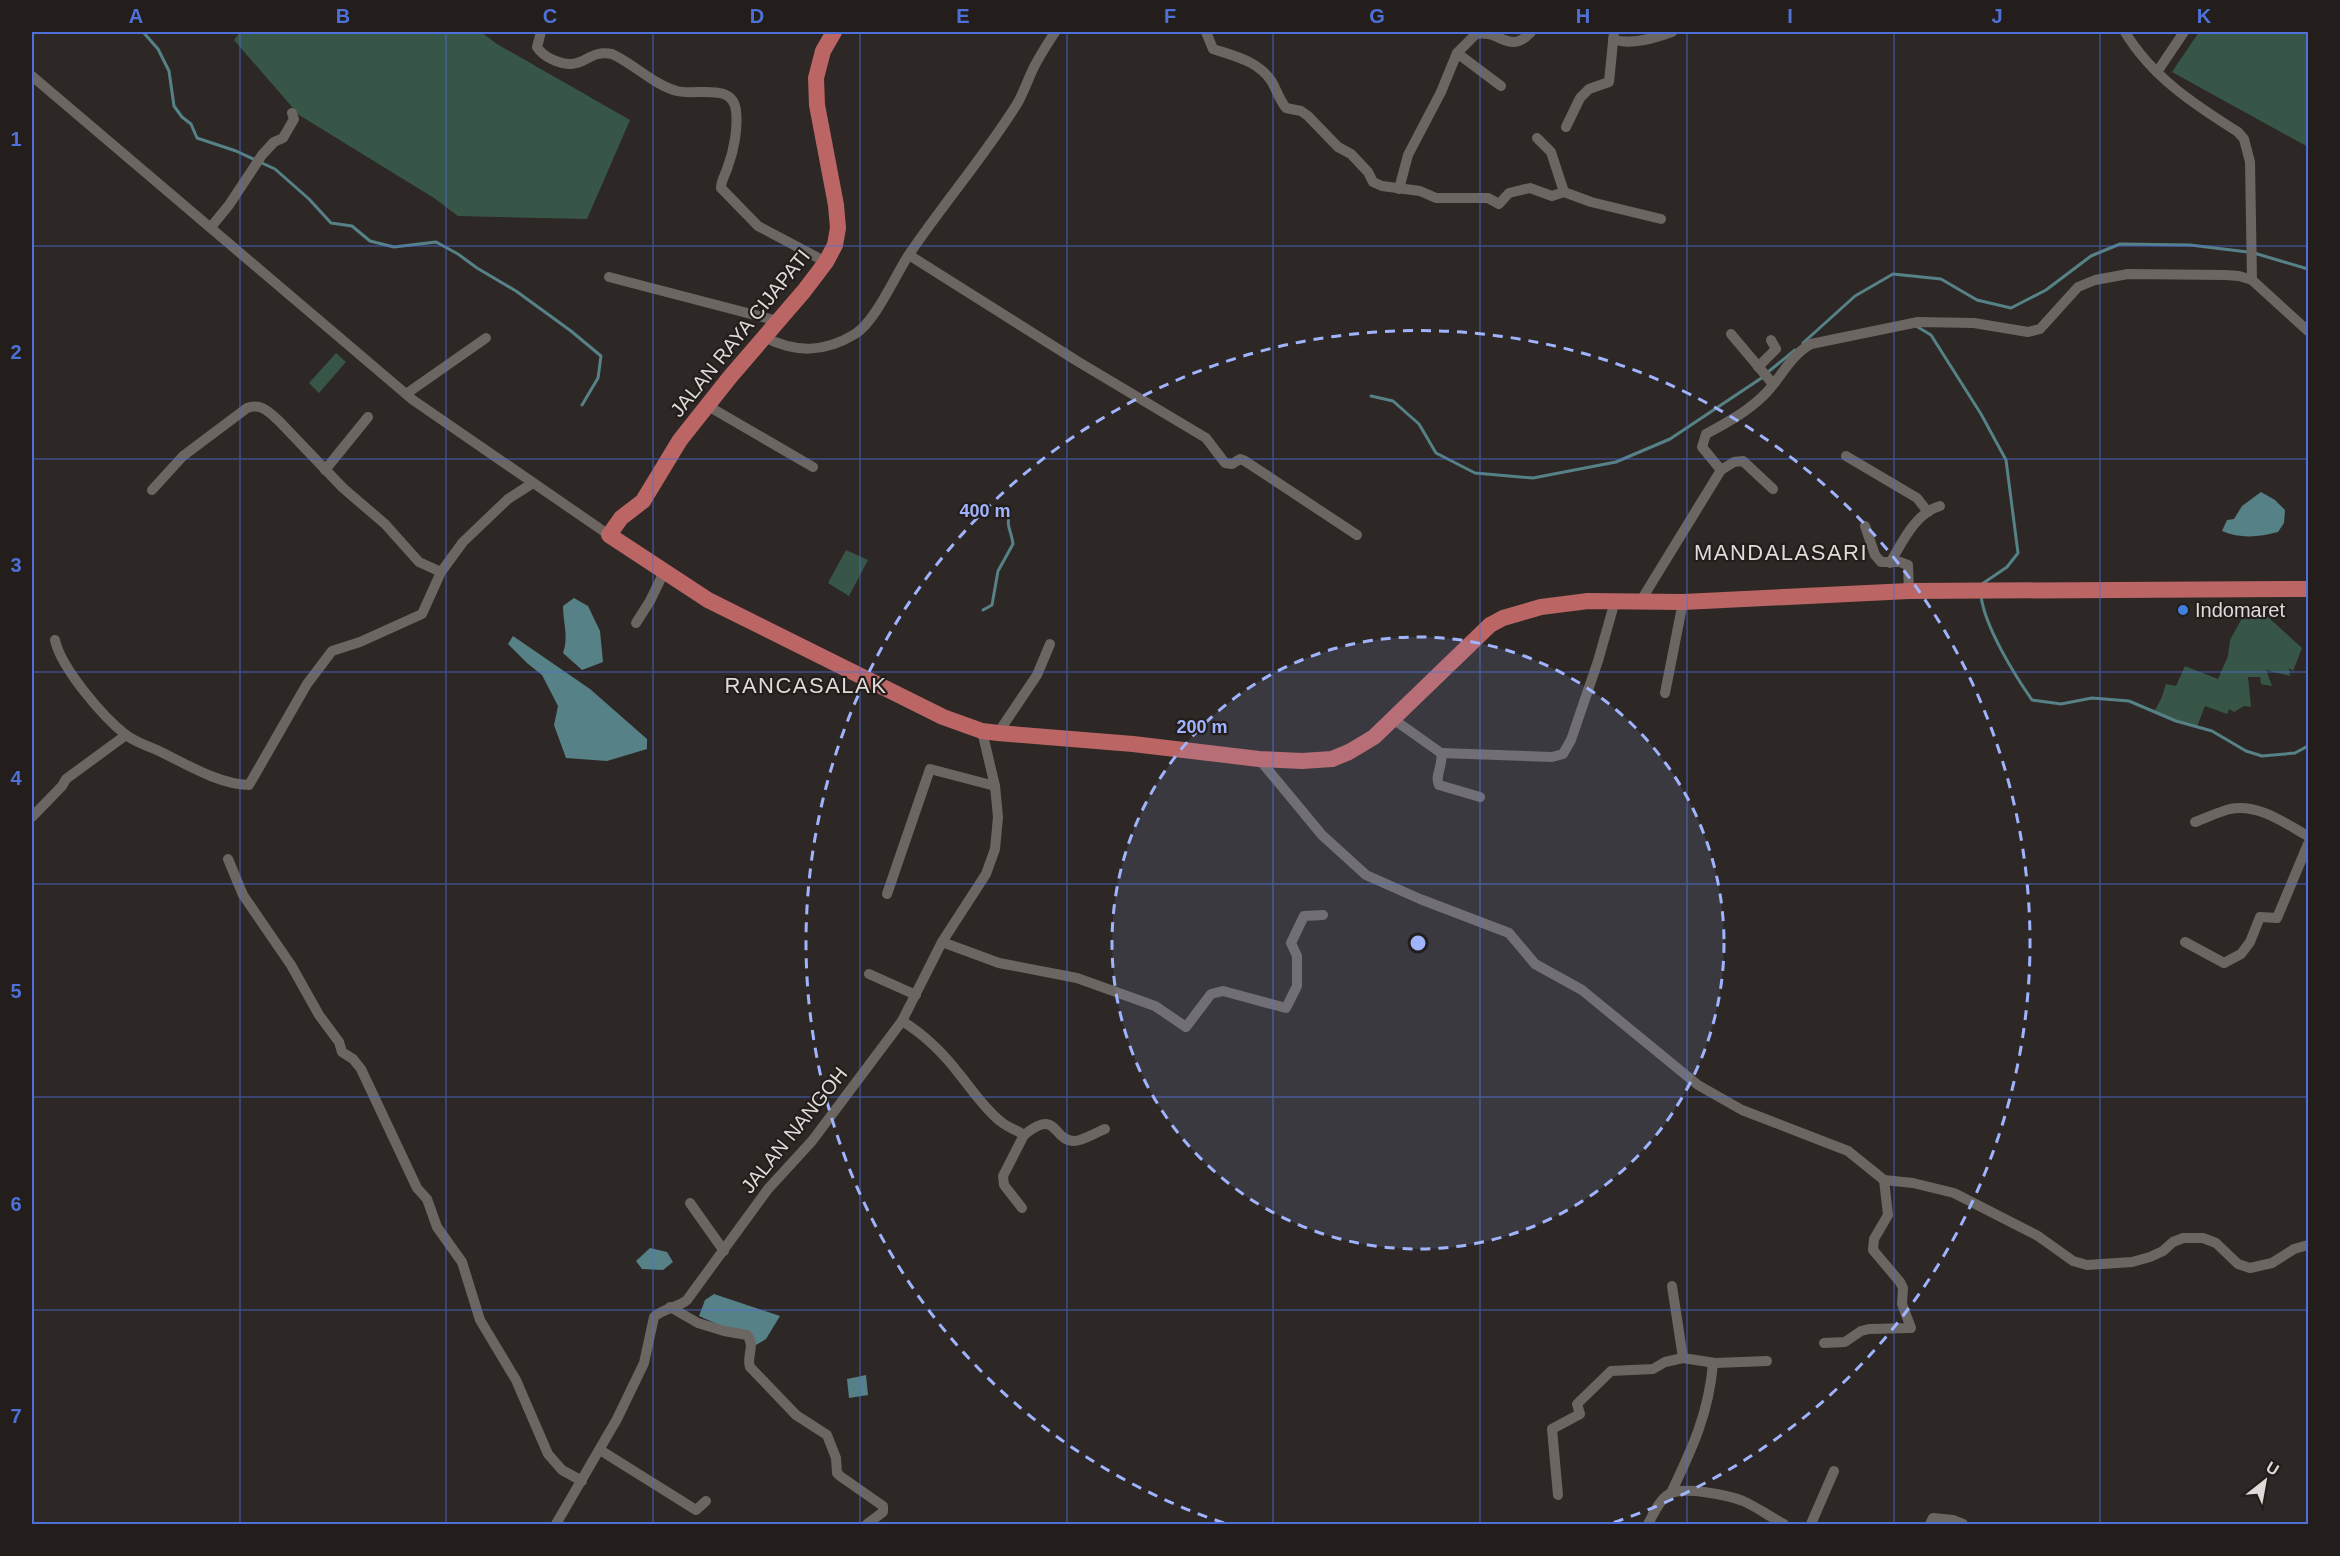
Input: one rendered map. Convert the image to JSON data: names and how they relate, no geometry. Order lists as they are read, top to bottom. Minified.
{"streets":{"main road":["JALAN RAYA CIJAPATI"],"street":["JALAN NANGOH"]},"districts":["MANDALASARI","RANCASALAK"],"places":["Indomaret"],"north":"top right","grid":{"columns":["A","B","C","D","E","F","G","H","I","J","K"],"rows":["1","2","3","4","5","6","7"]},"rings":["400 m","200 m"]}
